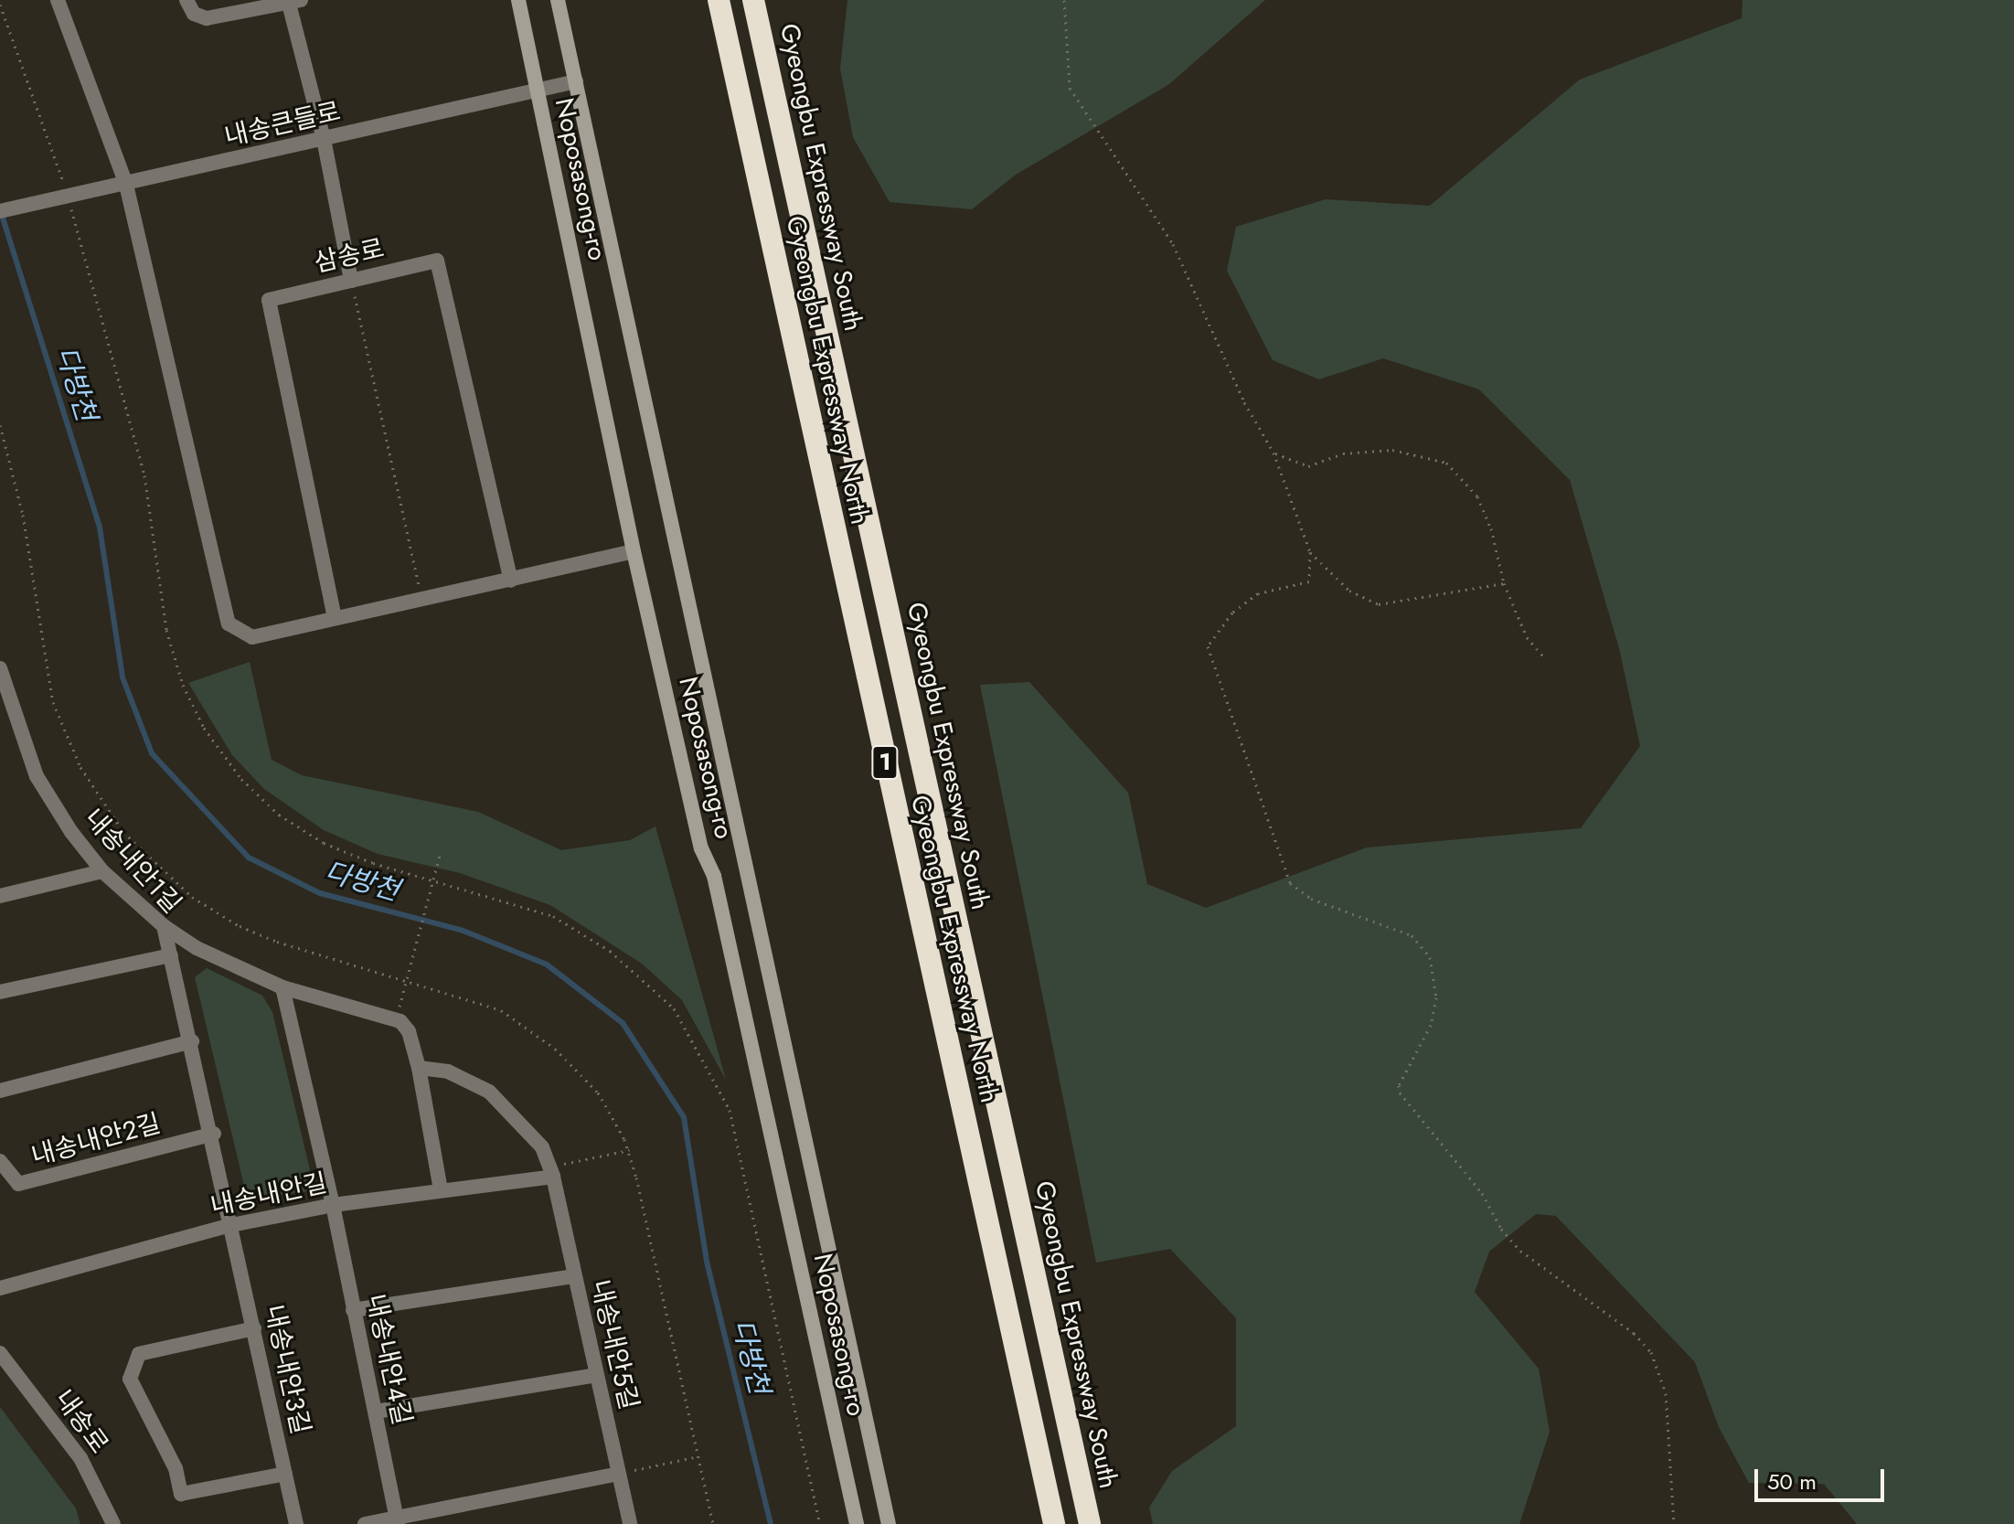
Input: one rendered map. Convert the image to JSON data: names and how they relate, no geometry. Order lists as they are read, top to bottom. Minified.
{"streets":{"highway":["Gyeongbu Expressway South","Gyeongbu Expressway North","1"],"main road":["Noposasong-ro"],"street":["내송큰들로","삼송로","내송내안1길","내송내안2길","내송내안길","내송내안5길","내송내안4길","내송내안3길","내송로"]},"crossings":[["내송큰들로","Noposasong-ro"],["내송내안1길","내송내안2길"],["내송내안1길","내송내안길"],["내송내안1길","내송내안3길"],["내송내안길","내송내안5길"],["내송내안길","내송내안4길"],["내송내안길","내송내안3길"]],"water":["다방천"],"scale_bar":"50 m"}
